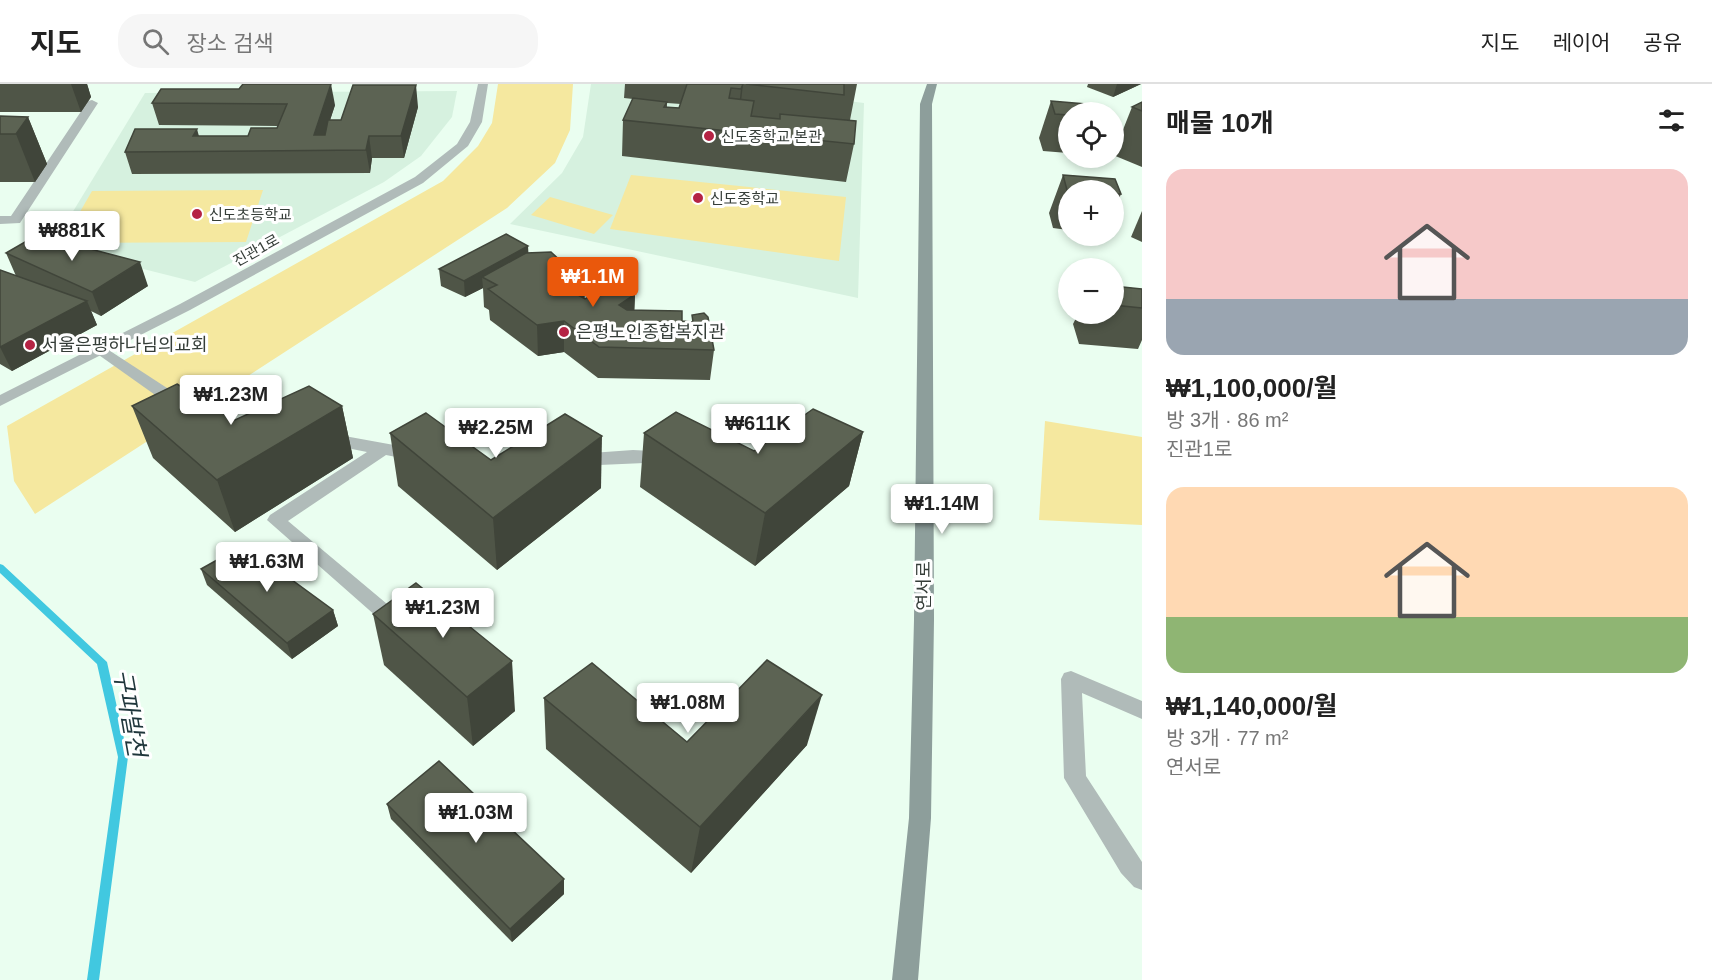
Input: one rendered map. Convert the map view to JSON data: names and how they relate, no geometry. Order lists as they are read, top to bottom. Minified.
{"streets":{"main road":["연서로"],"street":["진관1로"]},"water":["구파발천"],"places":["신도중학교 본관","신도중학교","신도초등학교","은평노인종합복지관","서울은평하나님의교회"],"page":{"header":"지도","search":"장소 검색","nav":["지도","레이어","공유"],"heading":"매물 10개","map_buttons":["+","−"],"list":[{"name":"₩1,100,000/월","note":"방 3개 · 86 m² · 진관1로"},{"name":"₩1,140,000/월","note":"방 3개 · 77 m² · 연서로"}],"price":["₩881K","₩1.1M","₩1.23M","₩611K","₩2.25M","₩1.14M","₩1.63M","₩1.23M","₩1.08M","₩1.03M"]}}
